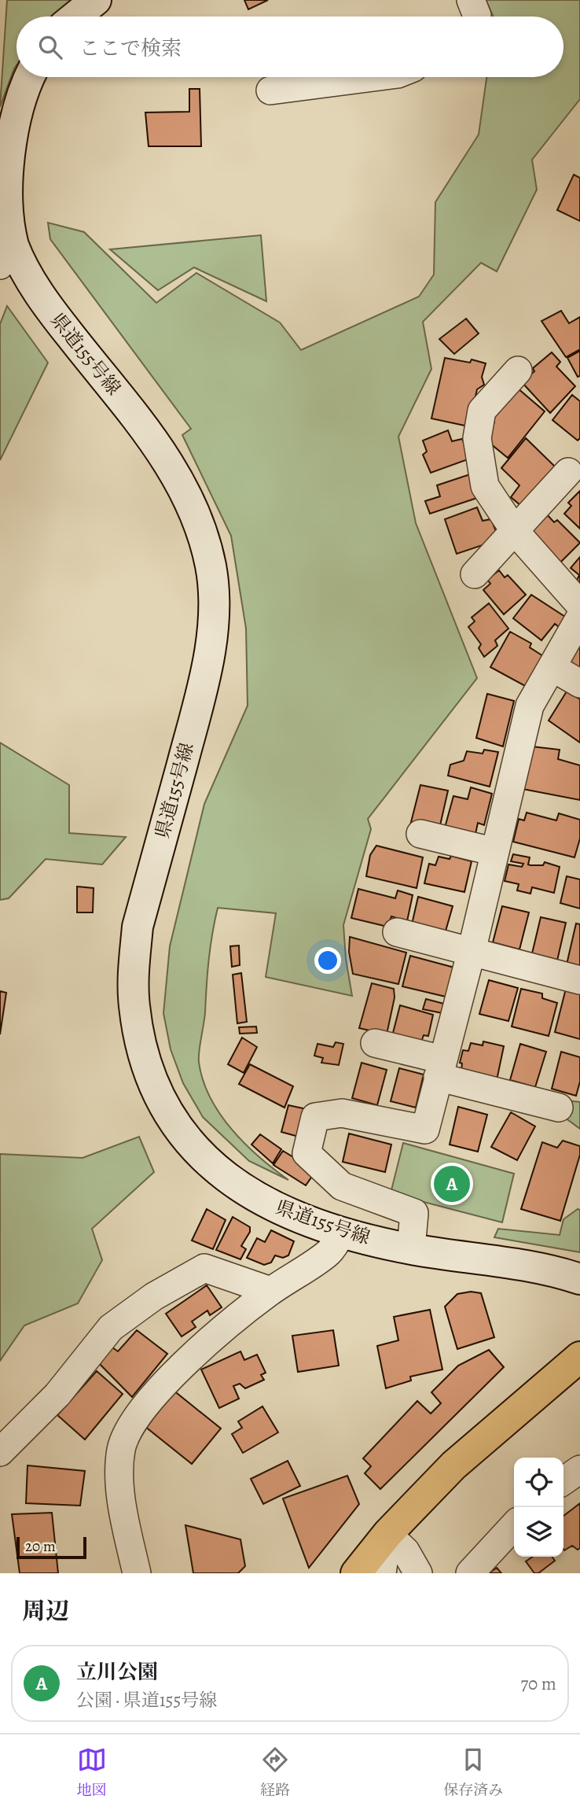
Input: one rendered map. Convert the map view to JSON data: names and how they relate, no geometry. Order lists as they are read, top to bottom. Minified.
{"streets":{"main road":["県道155号線"]},"scale_bar":"20 m","page":{"search":"ここで検索","pins":"A","scale":"20 m","heading":"周辺","list":[{"mark":"A","name":"立川公園","note":"公園 · 県道155号線","value":"70 m"}],"nav":["地図","経路","保存済み"]}}
